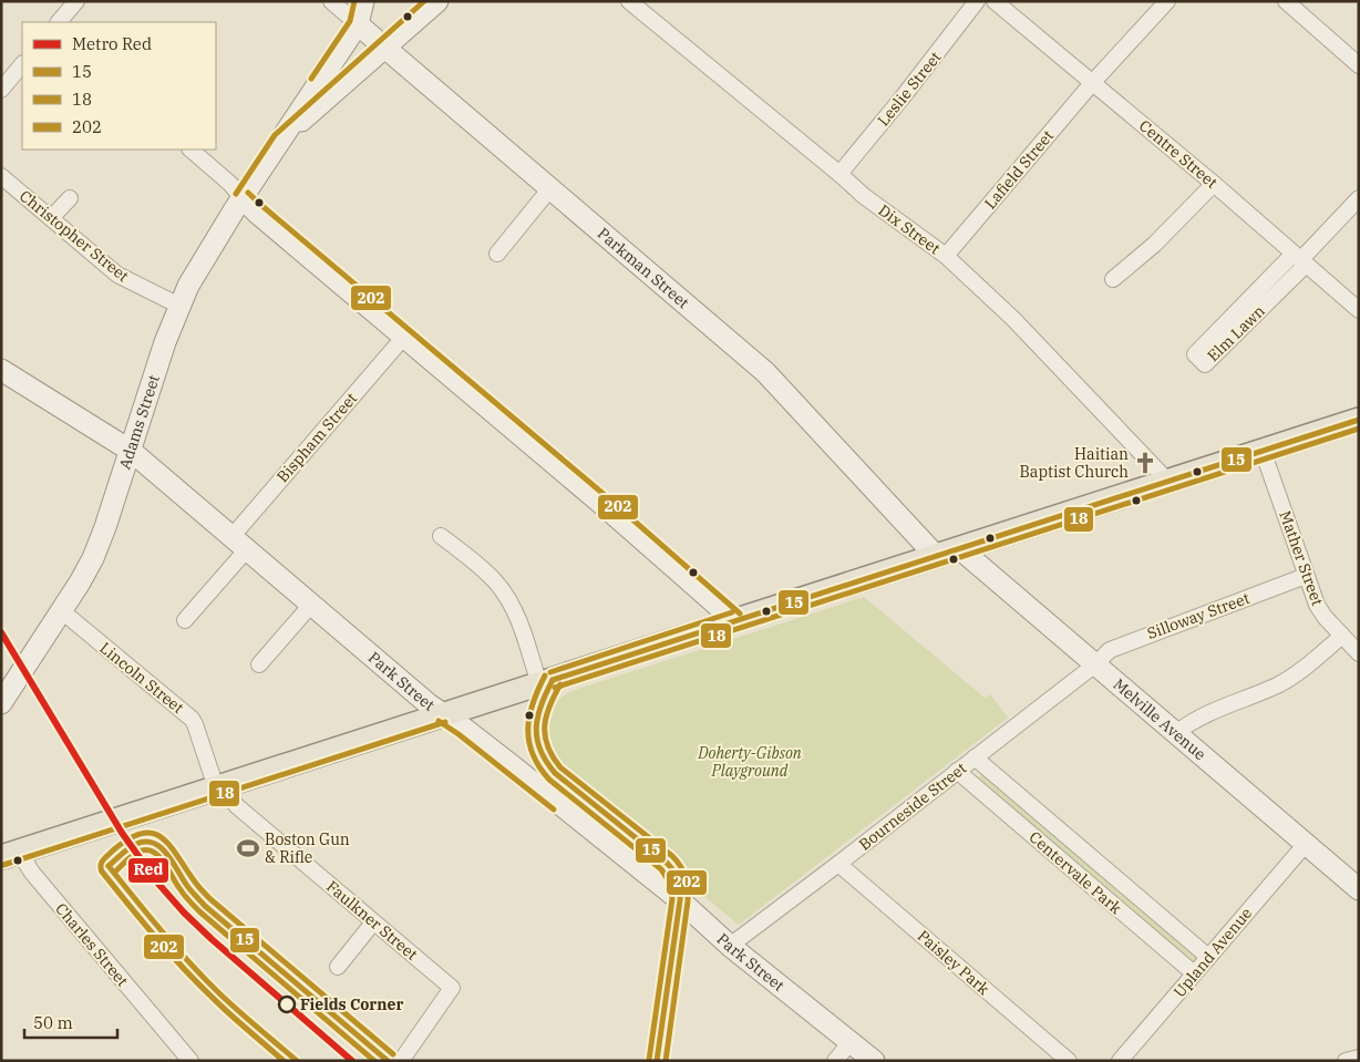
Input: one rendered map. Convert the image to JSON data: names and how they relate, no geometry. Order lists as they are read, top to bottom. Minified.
{"streets":{"street":["Leslie Street","Centre Street","Lafield Street","Dix Street","Christopher Street","Parkman Street","Elm Lawn","Adams Street","Bispham Street","Mather Street","Silloway Street","Lincoln Street","Park Street","Melville Avenue","Bourneside Street","Centervale Park","Faulkner Street","Charles Street","Upland Avenue","Paisley Park"]},"crossings":[["Leslie Street","Dix Street"],["Centre Street","Lafield Street"],["Centre Street","Elm Lawn"],["Lafield Street","Dix Street"],["Christopher Street","Adams Street"],["Parkman Street","Adams Street"],["Adams Street","Lincoln Street"],["Adams Street","Park Street"],["Bispham Street","Park Street"],["Mather Street","Silloway Street"],["Silloway Street","Melville Avenue"],["Silloway Street","Bourneside Street"],["Lincoln Street","Faulkner Street"],["Park Street","Bourneside Street"],["Melville Avenue","Bourneside Street"],["Melville Avenue","Upland Avenue"],["Bourneside Street","Centervale Park"],["Bourneside Street","Paisley Park"],["Centervale Park","Upland Avenue"]],"parks":["Doherty-Gibson Playground"],"places":{"church":["Haitian Baptist Church"],"sports":["Boston Gun & Rifle"],"other":["Fields Corner"]},"lines":["transit line 202","transit line 15","transit line 18","metro line Red"],"legend":["Metro Red","15","18","202"],"scale_bar":"50 m"}
